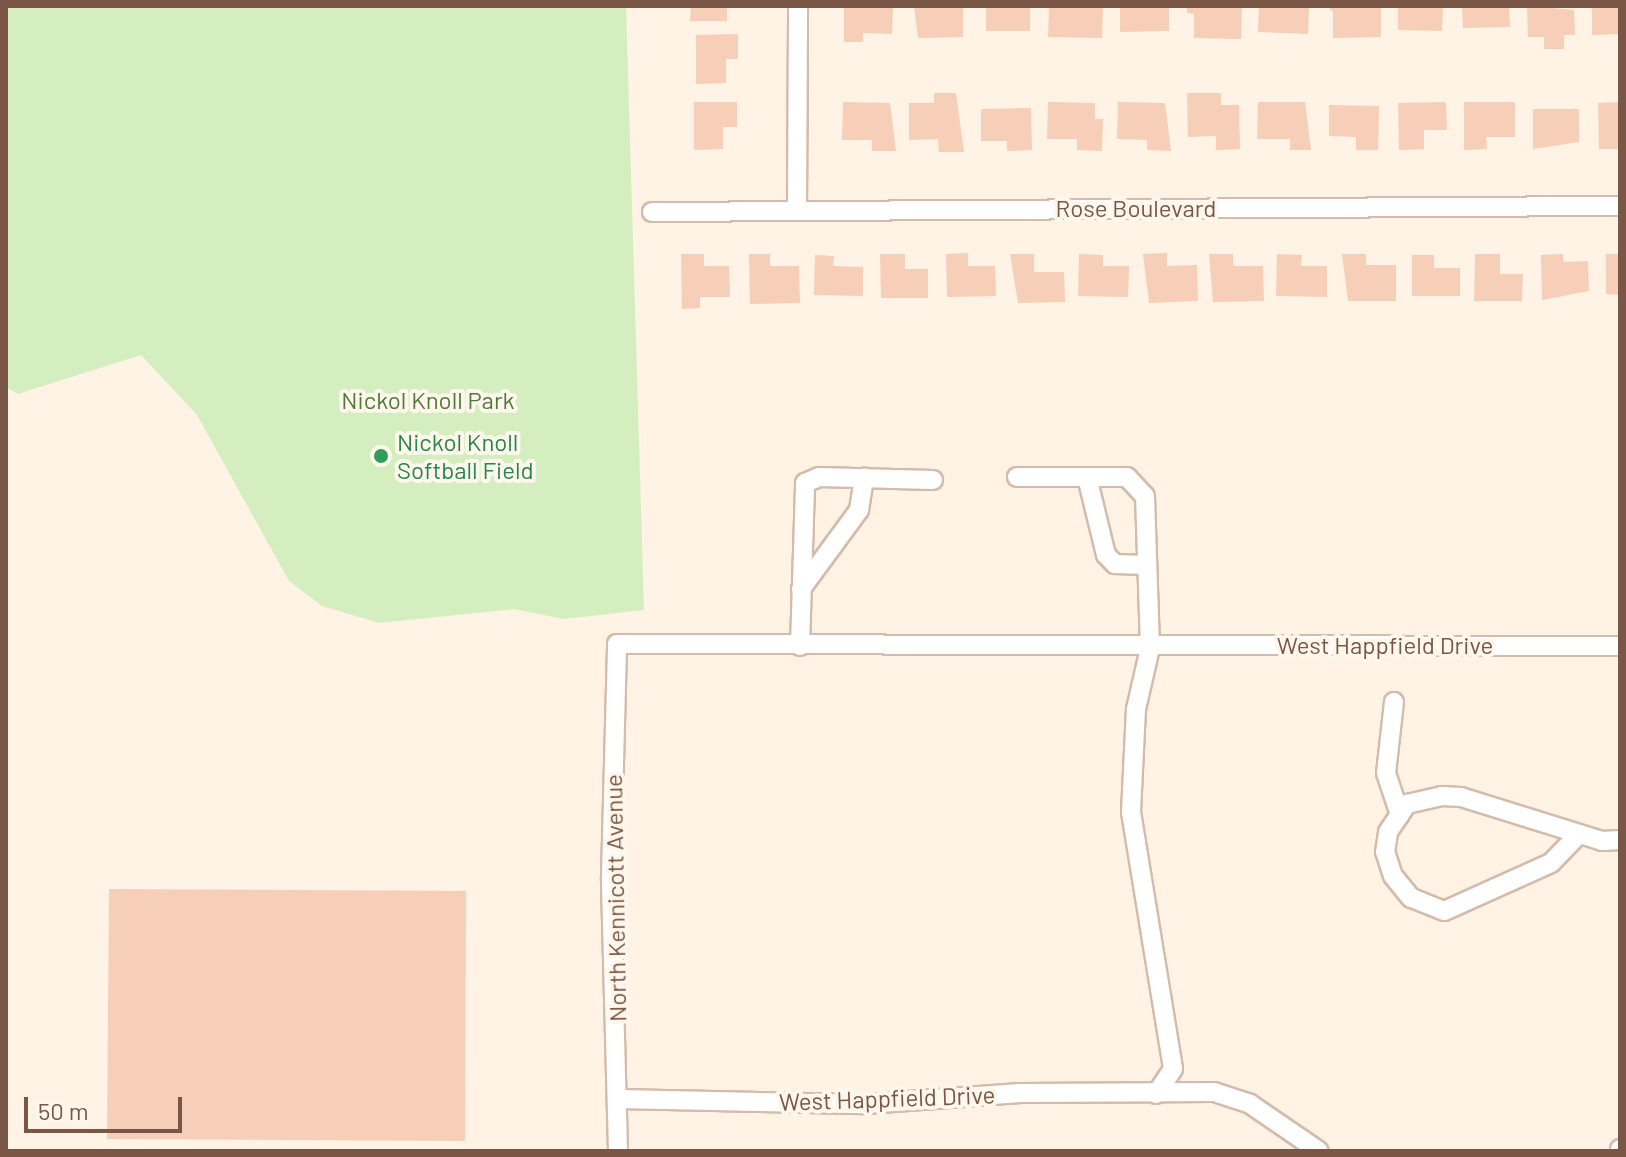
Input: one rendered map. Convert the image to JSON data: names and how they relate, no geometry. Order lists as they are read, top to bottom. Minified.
{"streets":{"street":["Rose Boulevard","West Happfield Drive","North Kennicott Avenue"]},"crossings":[["West Happfield Drive","North Kennicott Avenue"]],"parks":["Nickol Knoll Park"],"places":["Nickol Knoll Softball Field"],"scale_bar":"50 m"}
